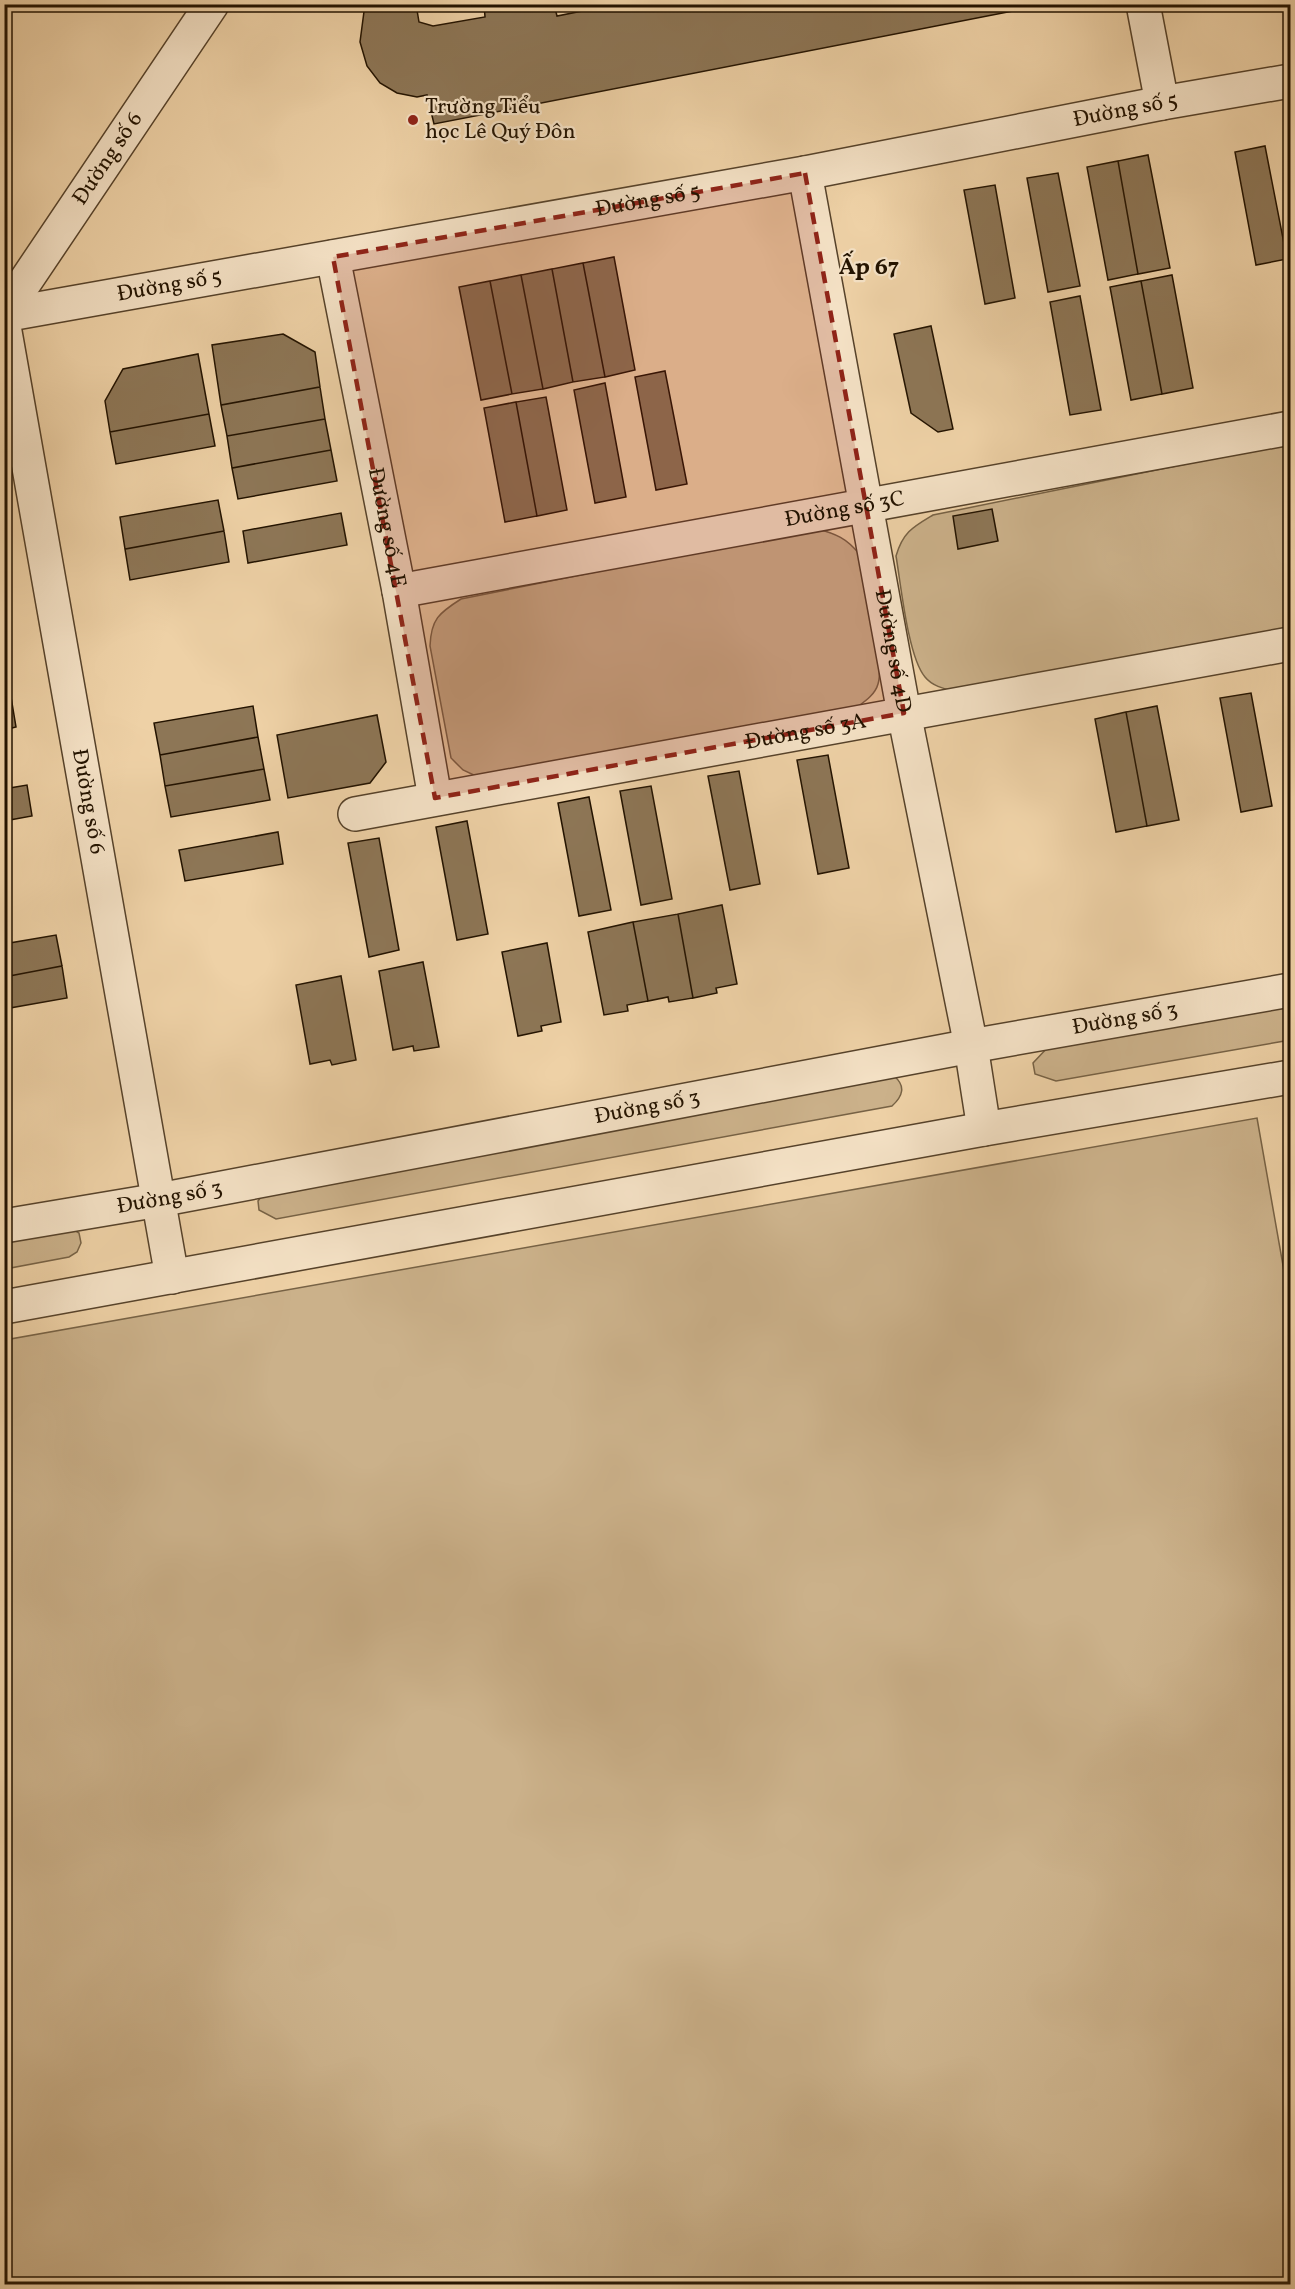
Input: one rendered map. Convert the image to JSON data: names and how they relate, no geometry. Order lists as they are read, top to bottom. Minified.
{"streets":{"street":["Đường số 5","Đường số 6","Đường số 3C","Đường số 4E","Đường số 4D","Đường số 3A","Đường số 3"]},"crossings":[["Đường số 5","Đường số 6"],["Đường số 5","Đường số 4E"],["Đường số 5","Đường số 4D"],["Đường số 6","Đường số 3"],["Đường số 3C","Đường số 4E"],["Đường số 3C","Đường số 4D"],["Đường số 4E","Đường số 3A"],["Đường số 4D","Đường số 3A"],["Đường số 4D","Đường số 3"]],"districts":["Ấp 67"],"places":["Trường Tiểu học Lê Quý Đôn"]}
